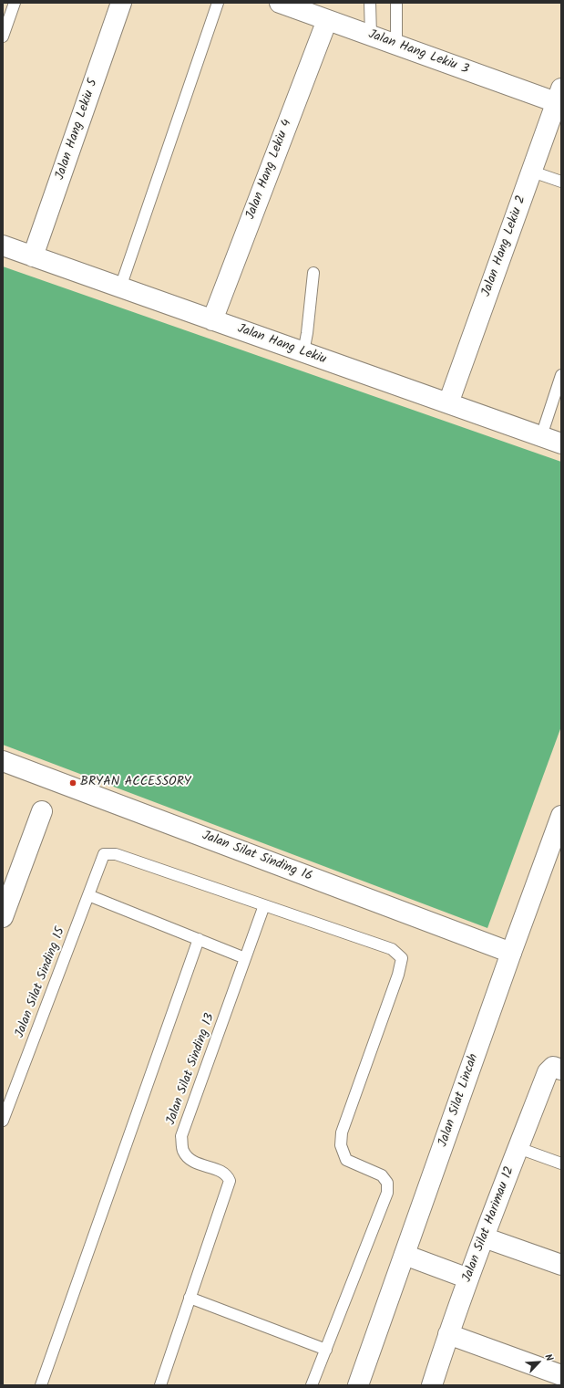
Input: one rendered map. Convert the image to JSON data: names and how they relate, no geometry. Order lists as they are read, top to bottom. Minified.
{"streets":{"street":["Jalan Hang Lekiu 3","Jalan Hang Lekiu 5","Jalan Hang Lekiu 4","Jalan Hang Lekiu 2","Jalan Hang Lekiu","Jalan Silat Sinding 16","Jalan Silat Lincah","Jalan Silat Harimau 12"],"lane":["Jalan Silat Sinding 15","Jalan Silat Sinding 13"]},"crossings":[["Jalan Hang Lekiu 3","Jalan Hang Lekiu 4"],["Jalan Hang Lekiu 3","Jalan Hang Lekiu 2"],["Jalan Hang Lekiu 5","Jalan Hang Lekiu"],["Jalan Hang Lekiu 4","Jalan Hang Lekiu"],["Jalan Hang Lekiu 2","Jalan Hang Lekiu"],["Jalan Silat Sinding 16","Jalan Silat Lincah"],["Jalan Silat Sinding 15","Jalan Silat Sinding 13"]],"places":["BRYAN ACCESSORY"],"north":"top right"}
